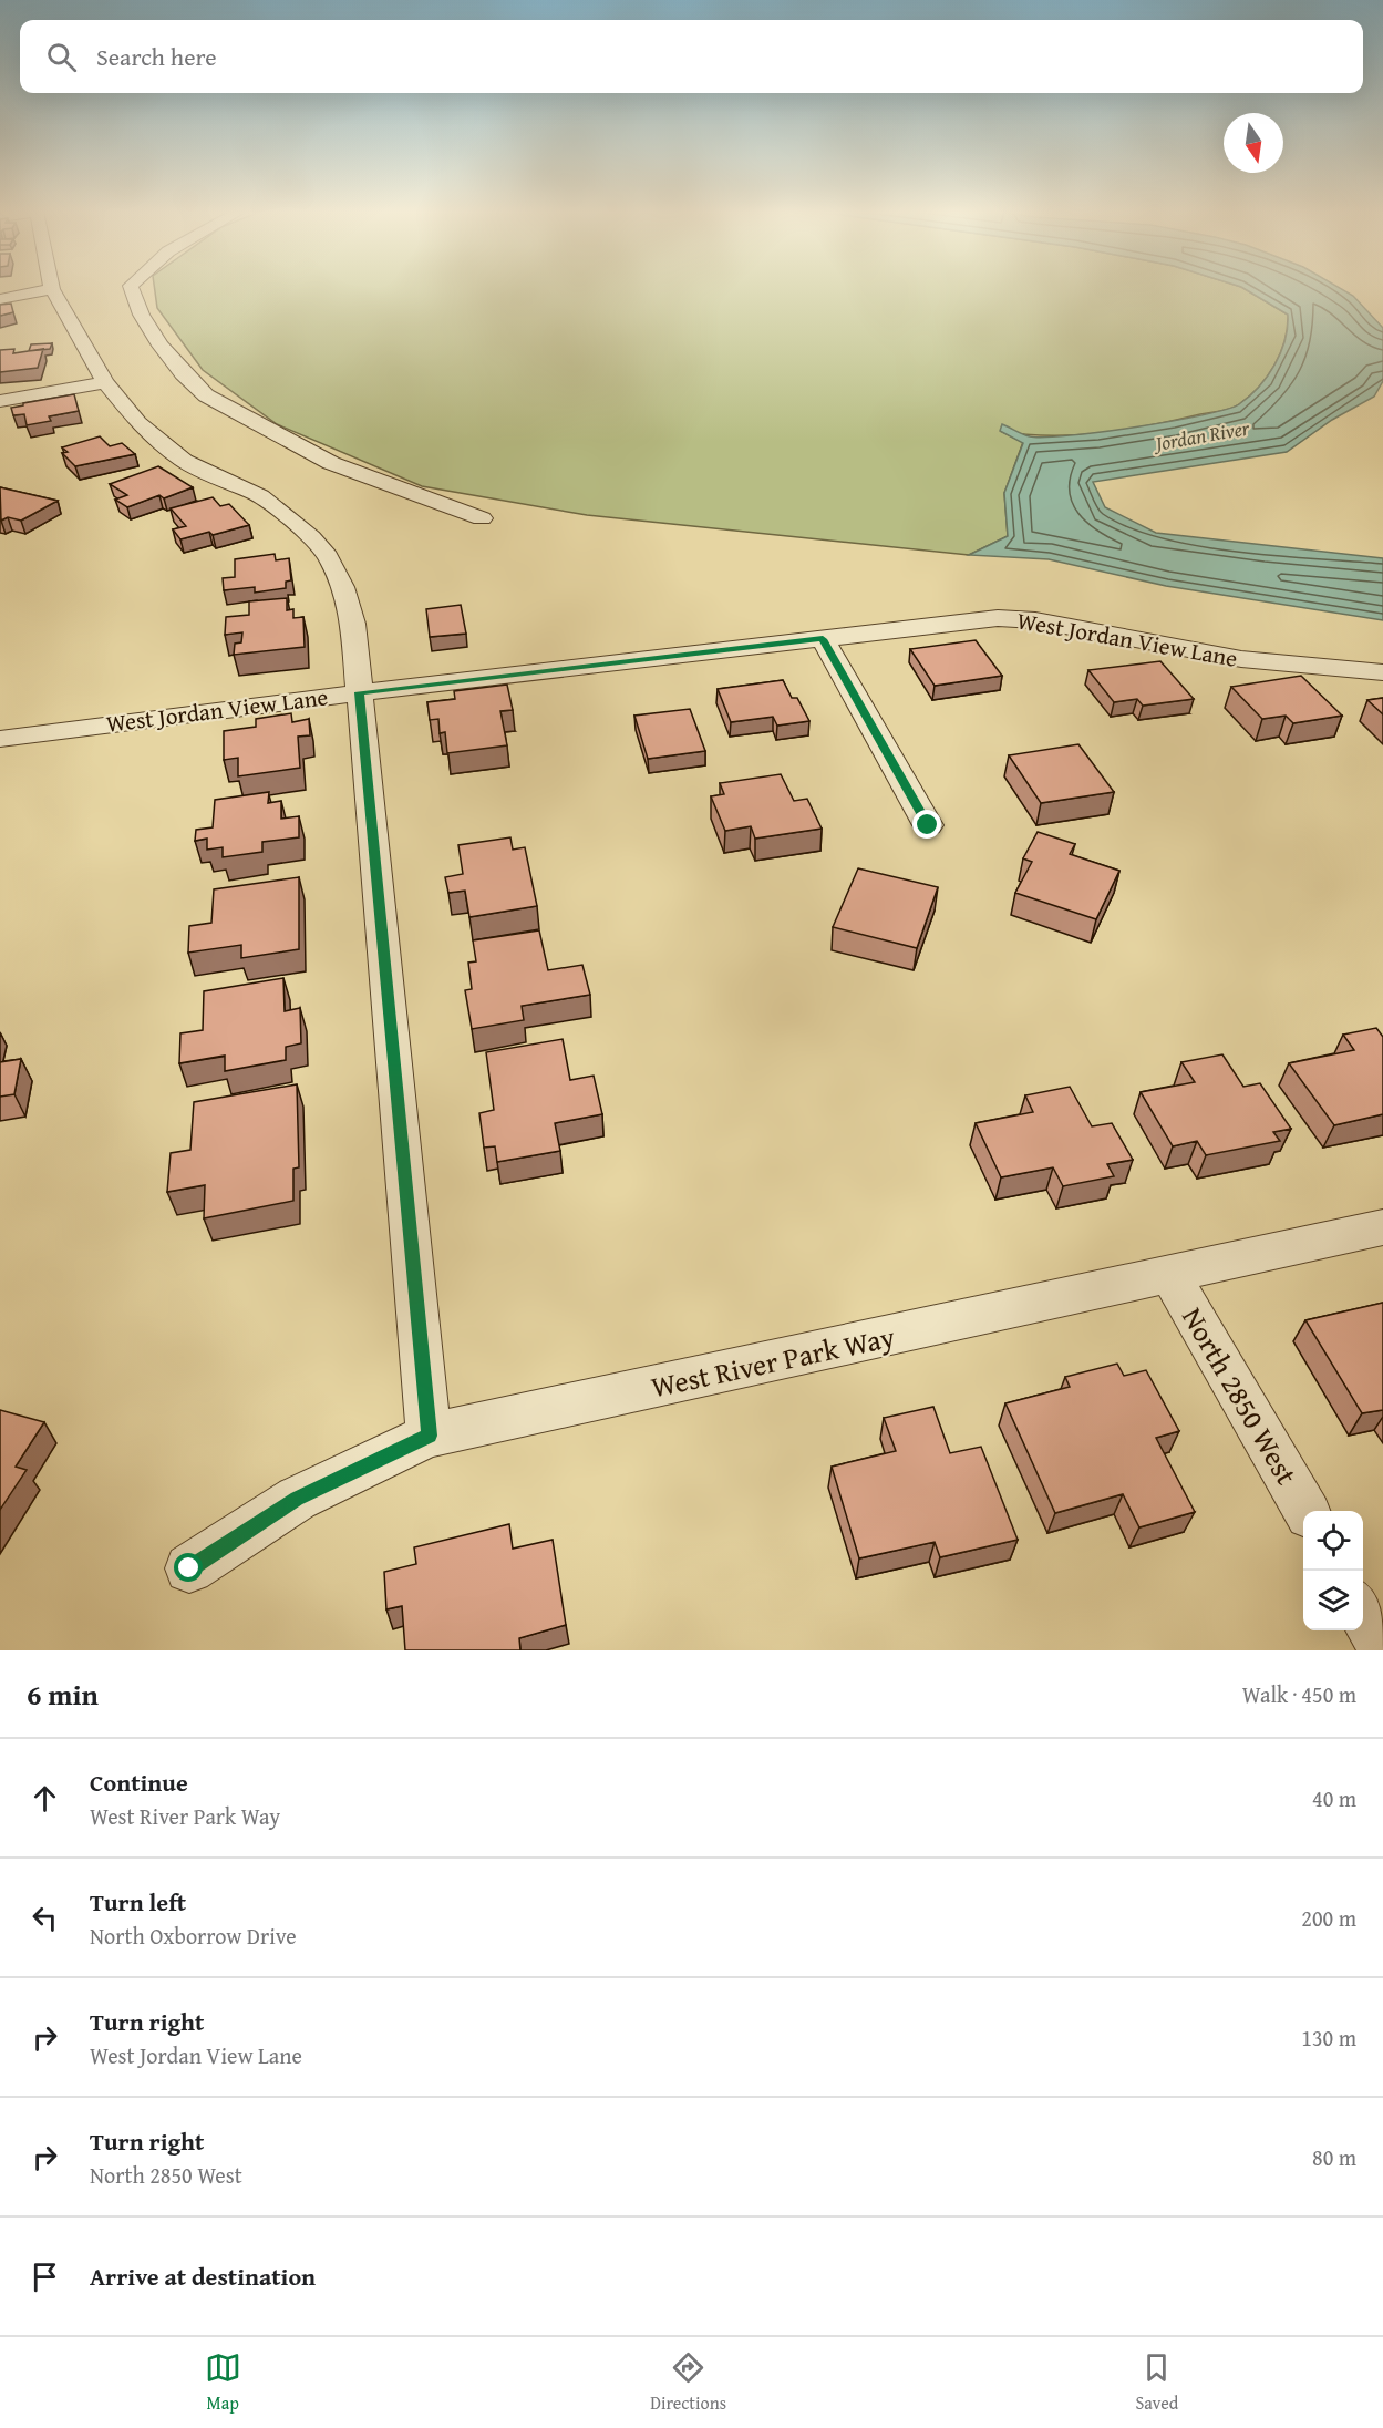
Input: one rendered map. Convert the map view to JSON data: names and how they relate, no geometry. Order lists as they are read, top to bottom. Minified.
{"streets":{"street":["West Jordan View Lane","West River Park Way","North 2850 West"]},"crossings":[["West River Park Way","North 2850 West"]],"water":["Jordan River"],"north":"bottom","page":{"search":"Search here","heading":["6 min","Walk · 450 m"],"list":[["Continue","West River Park Way","40 m"],["Turn left","North Oxborrow Drive","200 m"],["Turn right","West Jordan View Lane","130 m"],["Turn right","North 2850 West","80 m"],"Arrive at destination"],"nav":["Map","Directions","Saved"]}}
